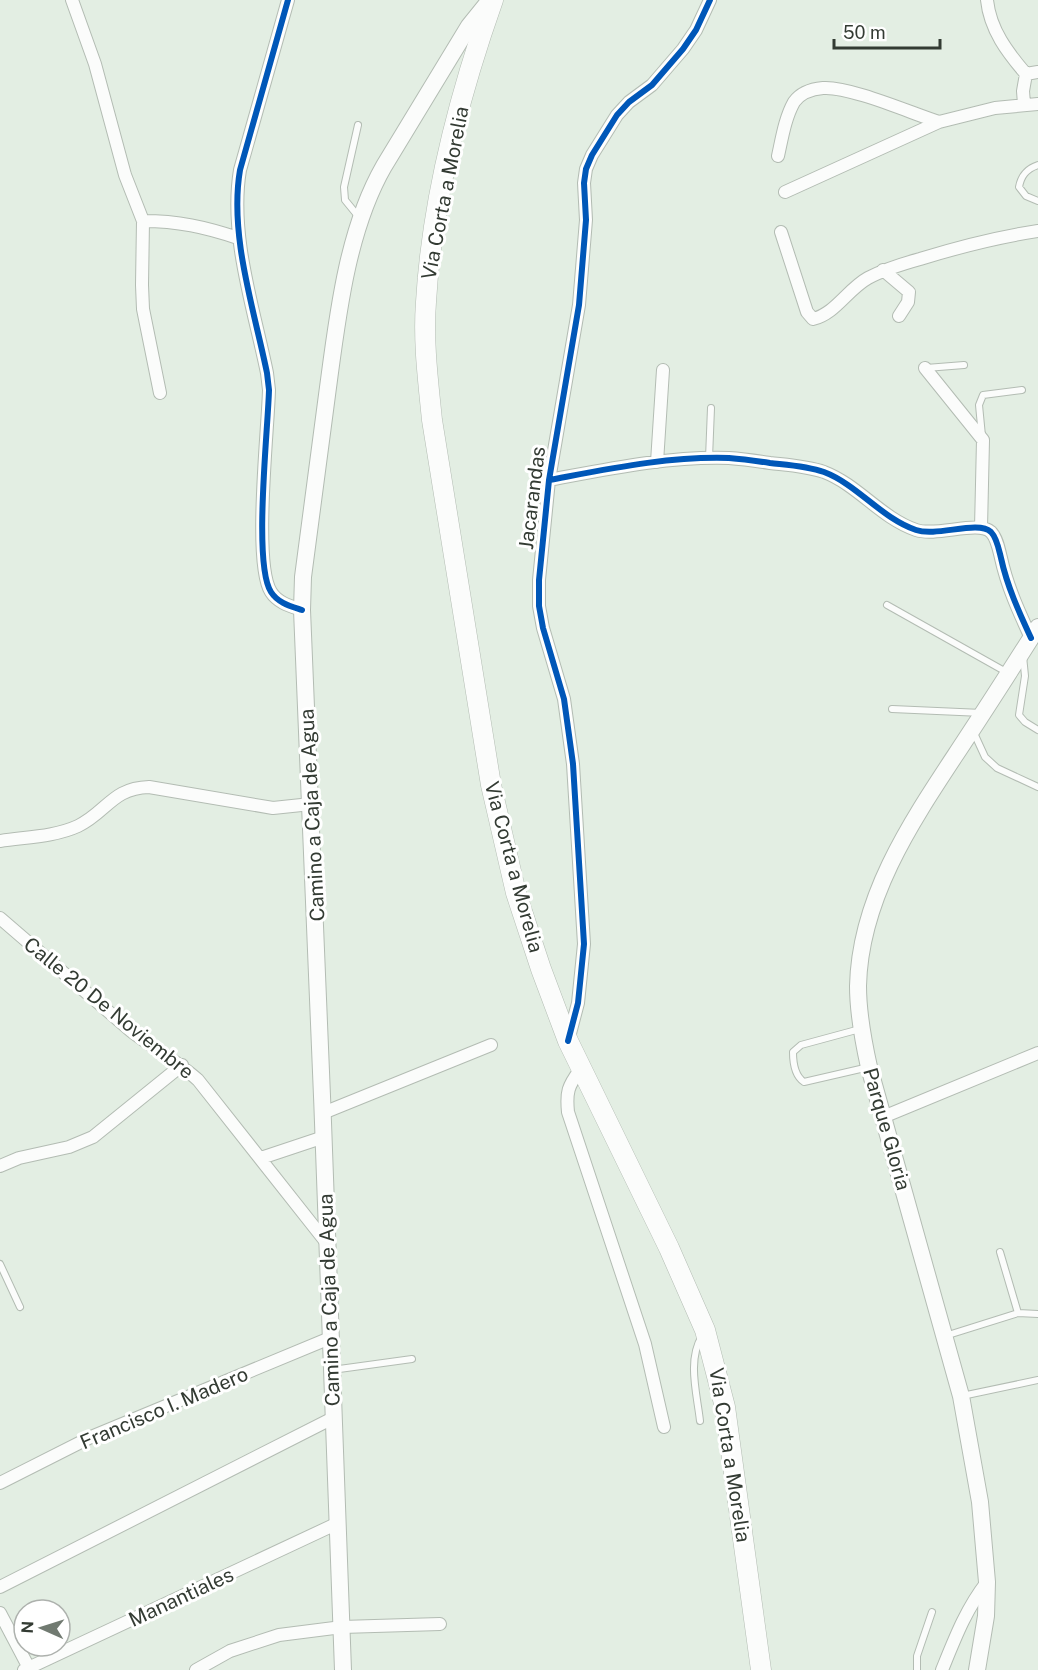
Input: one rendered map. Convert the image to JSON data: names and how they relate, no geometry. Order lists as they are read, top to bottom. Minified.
{"streets":{"main road":["Via Corta a Morelia","Camino a Caja de Agua","Parque Gloria"],"street":["Jacarandas","Calle 20 De Noviembre","Francisco I. Madero","Manantiales"]},"crossings":[["Via Corta a Morelia","Jacarandas"],["Via Corta a Morelia","Camino a Caja de Agua"],["Camino a Caja de Agua","Calle 20 De Noviembre"],["Camino a Caja de Agua","Francisco I. Madero"],["Camino a Caja de Agua","Manantiales"]],"scale_bar":"50 m","north":"left"}
